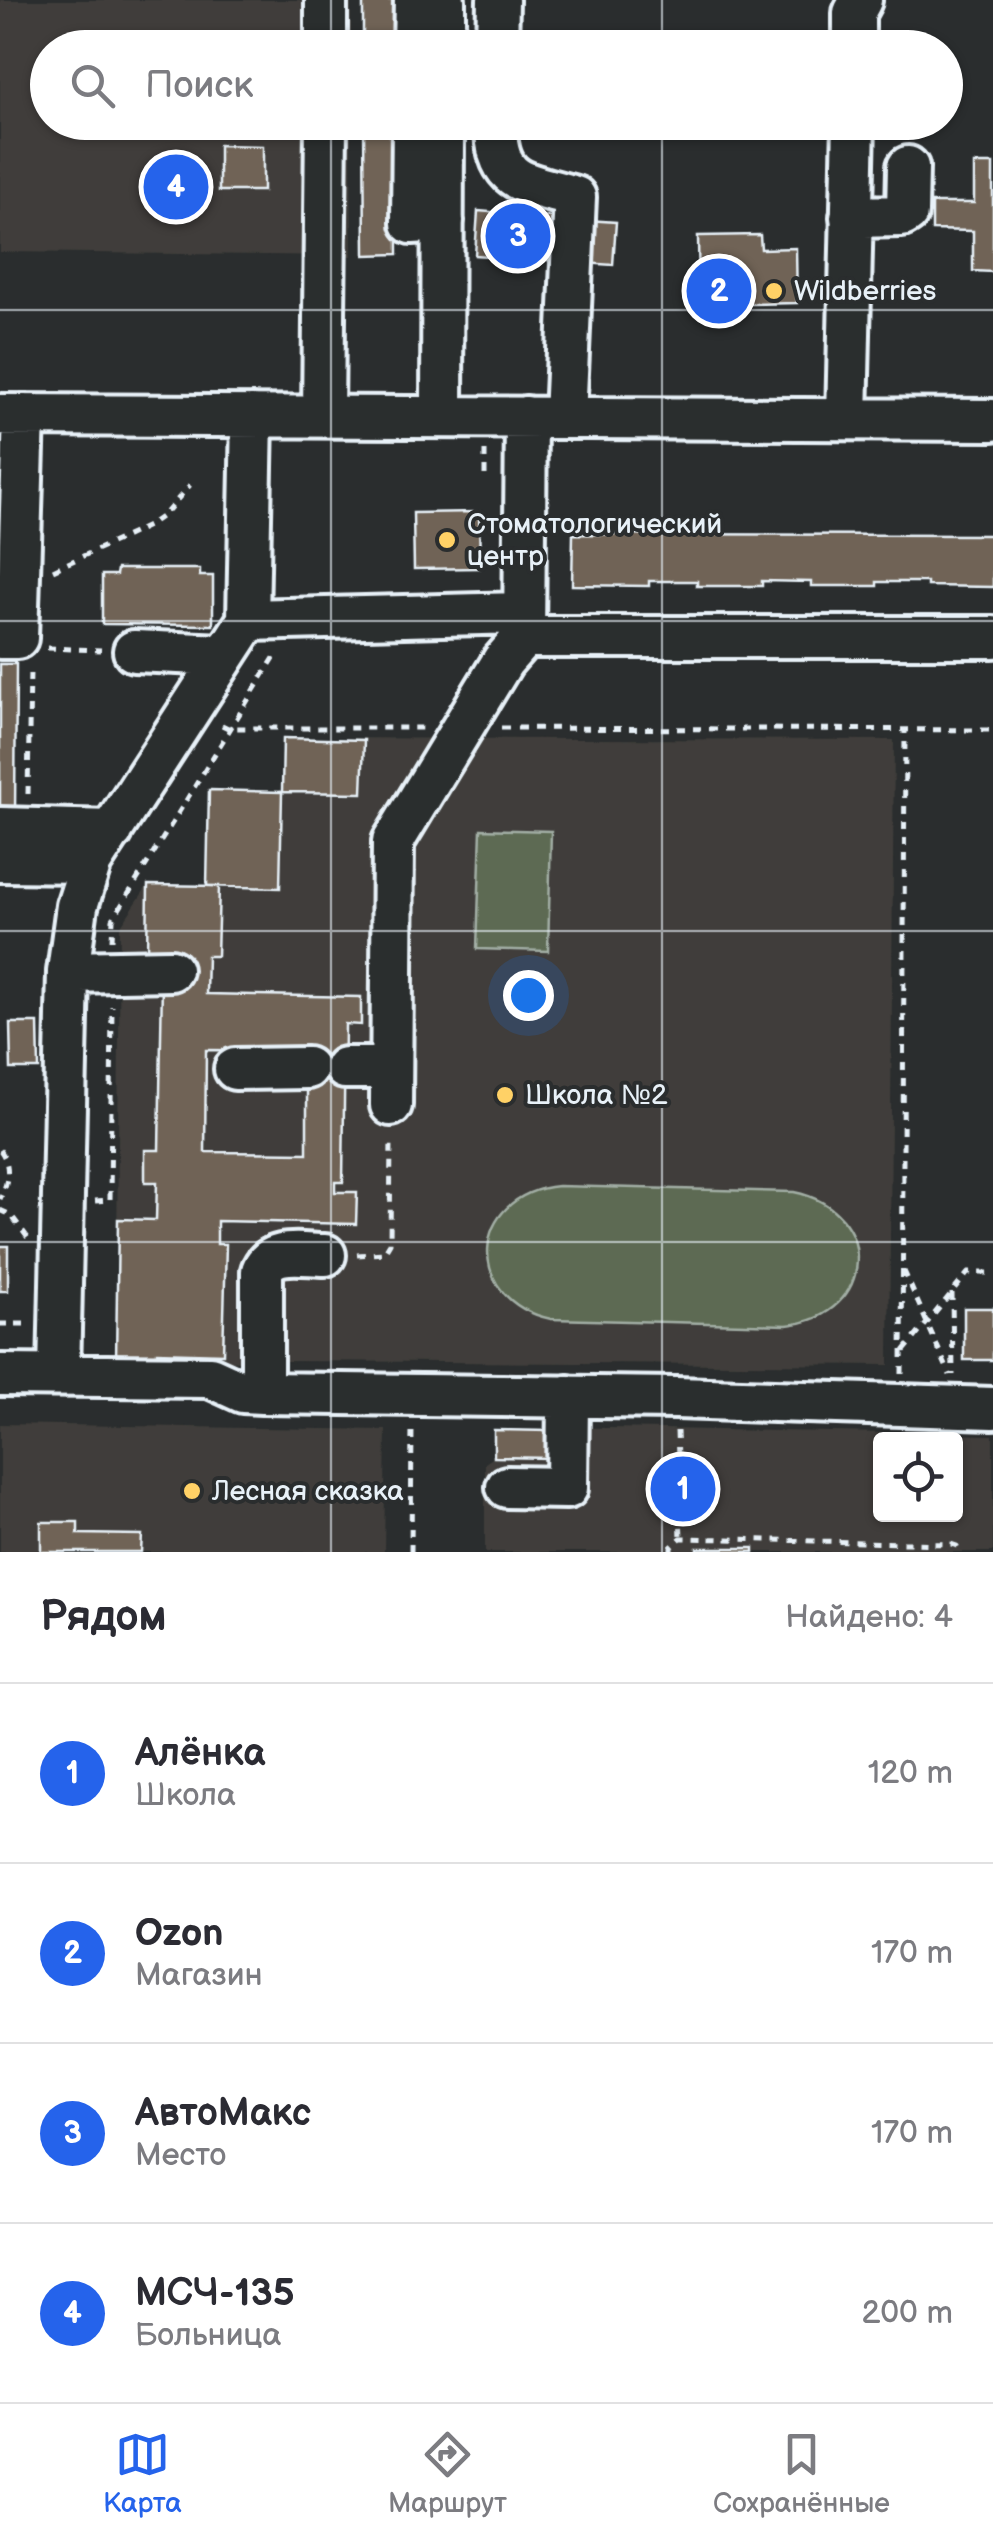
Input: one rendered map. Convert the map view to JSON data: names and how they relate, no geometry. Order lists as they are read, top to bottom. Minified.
{"places":["Wildberries","Стоматологический центр","Школа №2","Лесная сказка"],"page":{"search":"Поиск","pins":["4","3","2","1"],"heading":["Рядом","Найдено: 4"],"list":[{"mark":"1","name":"Алёнка","note":"Школа","value":"120 m"},{"mark":"2","name":"Ozon","note":"Магазин","value":"170 m"},{"mark":"3","name":"АвтоМакс","note":"Место","value":"170 m"},{"mark":"4","name":"МСЧ-135","note":"Больница","value":"200 m"}],"nav":["Карта","Маршрут","Сохранённые"]}}
